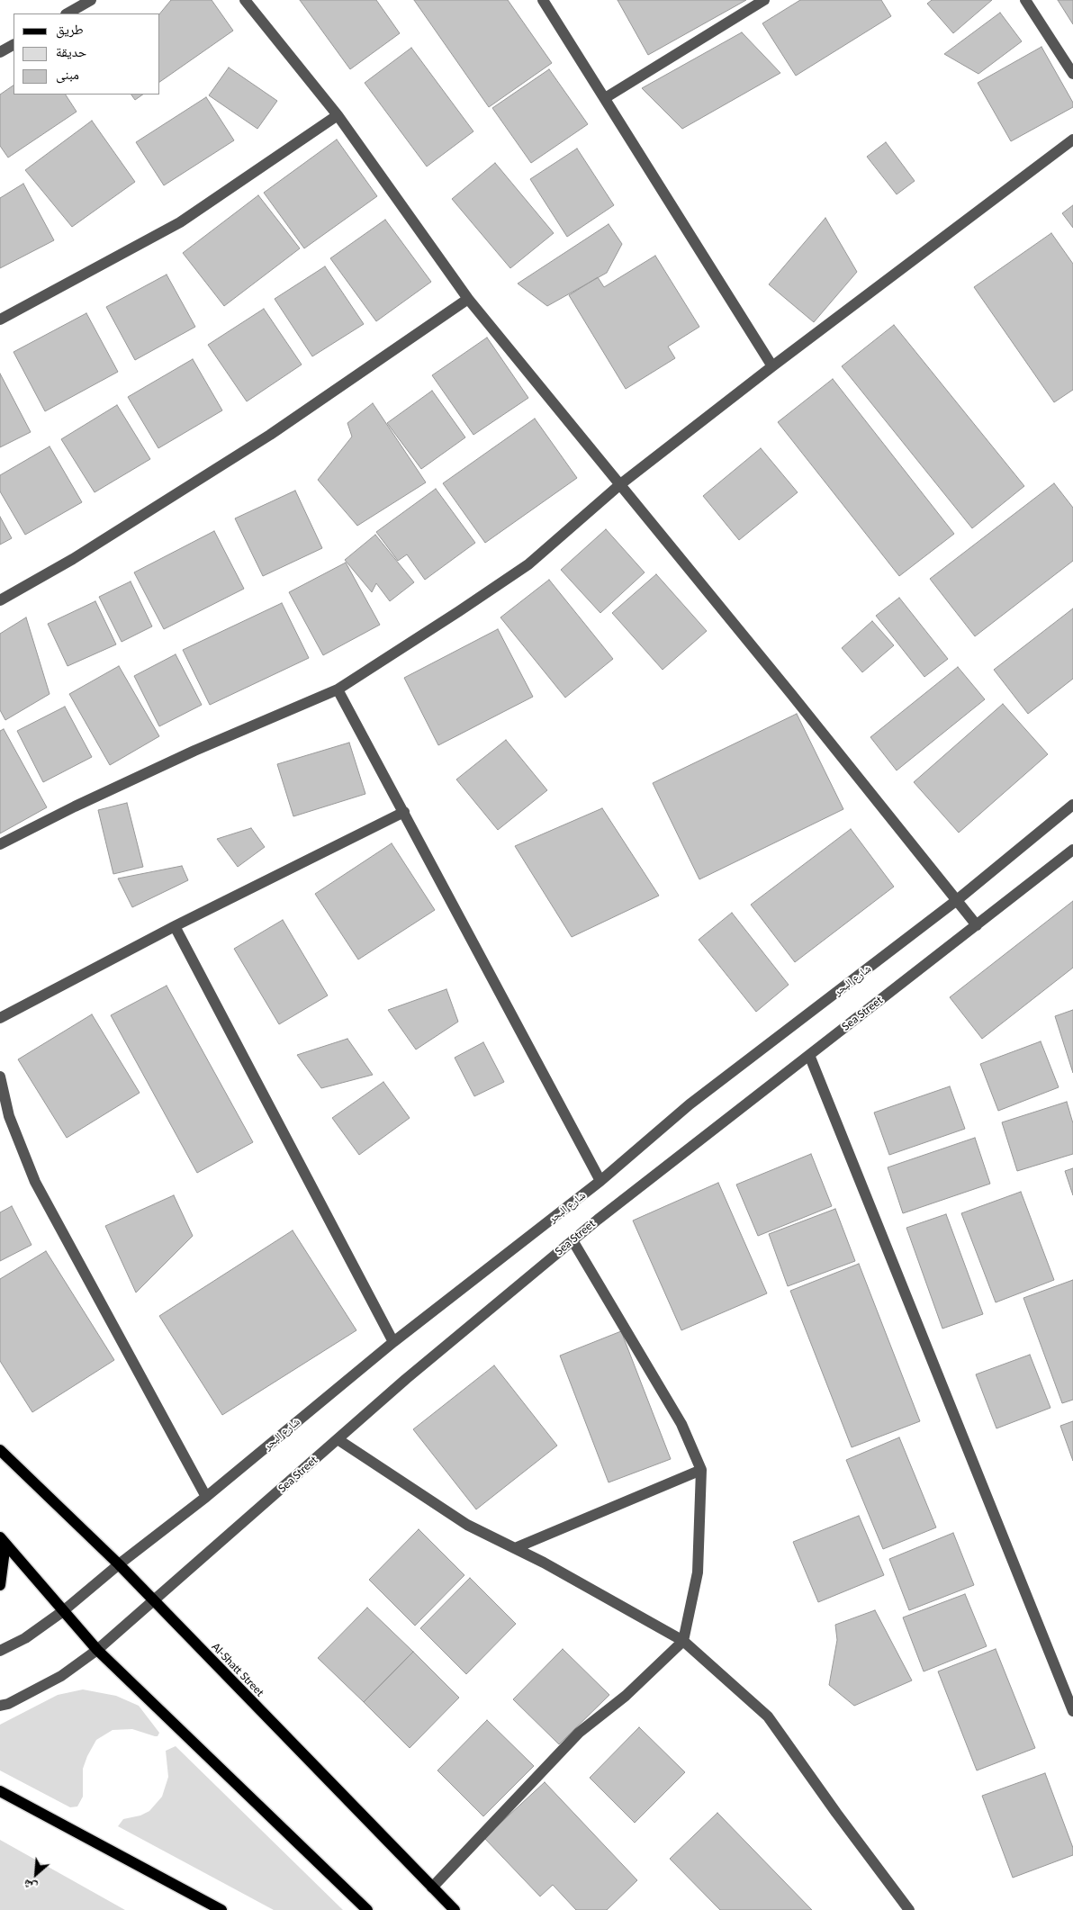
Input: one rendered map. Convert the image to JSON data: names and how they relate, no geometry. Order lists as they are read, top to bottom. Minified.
{"streets":{"main road":["Al-Shatt Street"],"street":["شارع البحر","Sea Street"]},"crossings":[["شارع البحر","Al-Shatt Street"],["Sea Street","Al-Shatt Street"]],"legend":["طريق","حديقة","مبنى"],"north":"bottom left"}
